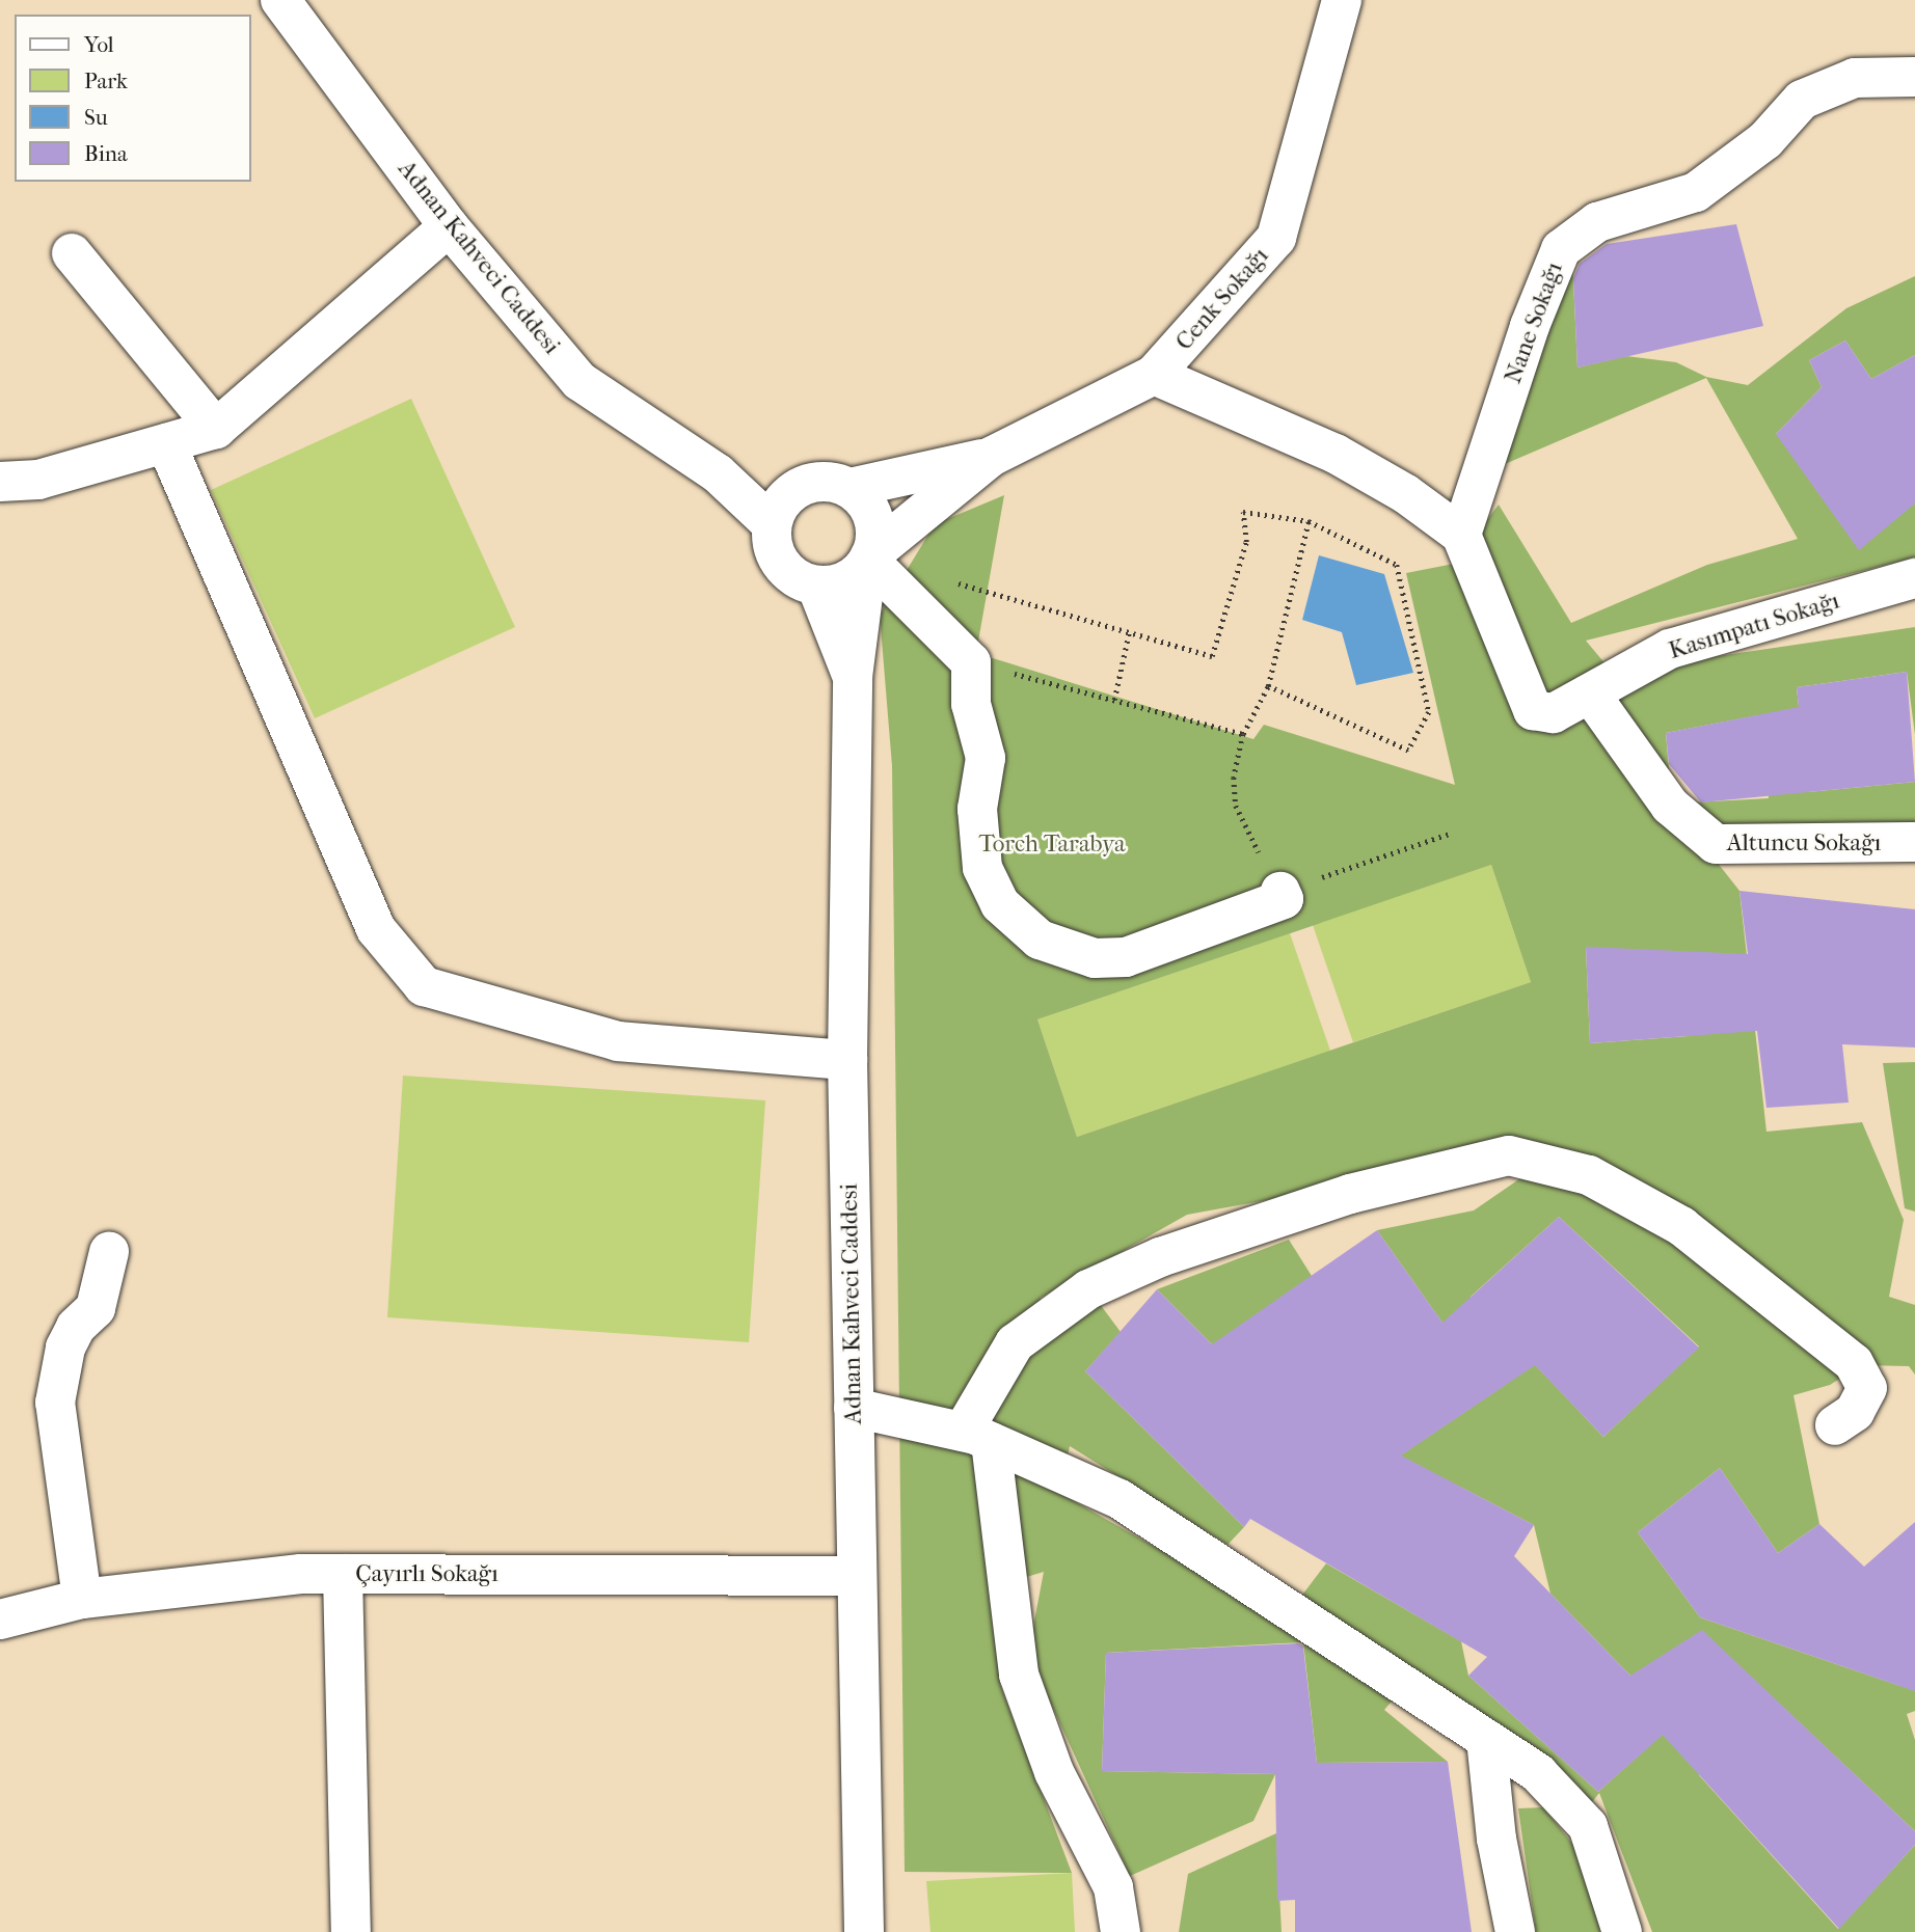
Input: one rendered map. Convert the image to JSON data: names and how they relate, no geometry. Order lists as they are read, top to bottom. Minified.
{"streets":{"street":["Adnan Kahveci Caddesi","Cenk Sokağı","Nane Sokağı","Kasımpatı Sokağı","Altuncu Sokağı","Çayırlı Sokağı"]},"crossings":[["Adnan Kahveci Caddesi","Çayırlı Sokağı"],["Nane Sokağı","Kasımpatı Sokağı"],["Kasımpatı Sokağı","Altuncu Sokağı"]],"parks":["Torch Tarabya"],"legend":["Yol","Park","Su","Bina"]}
